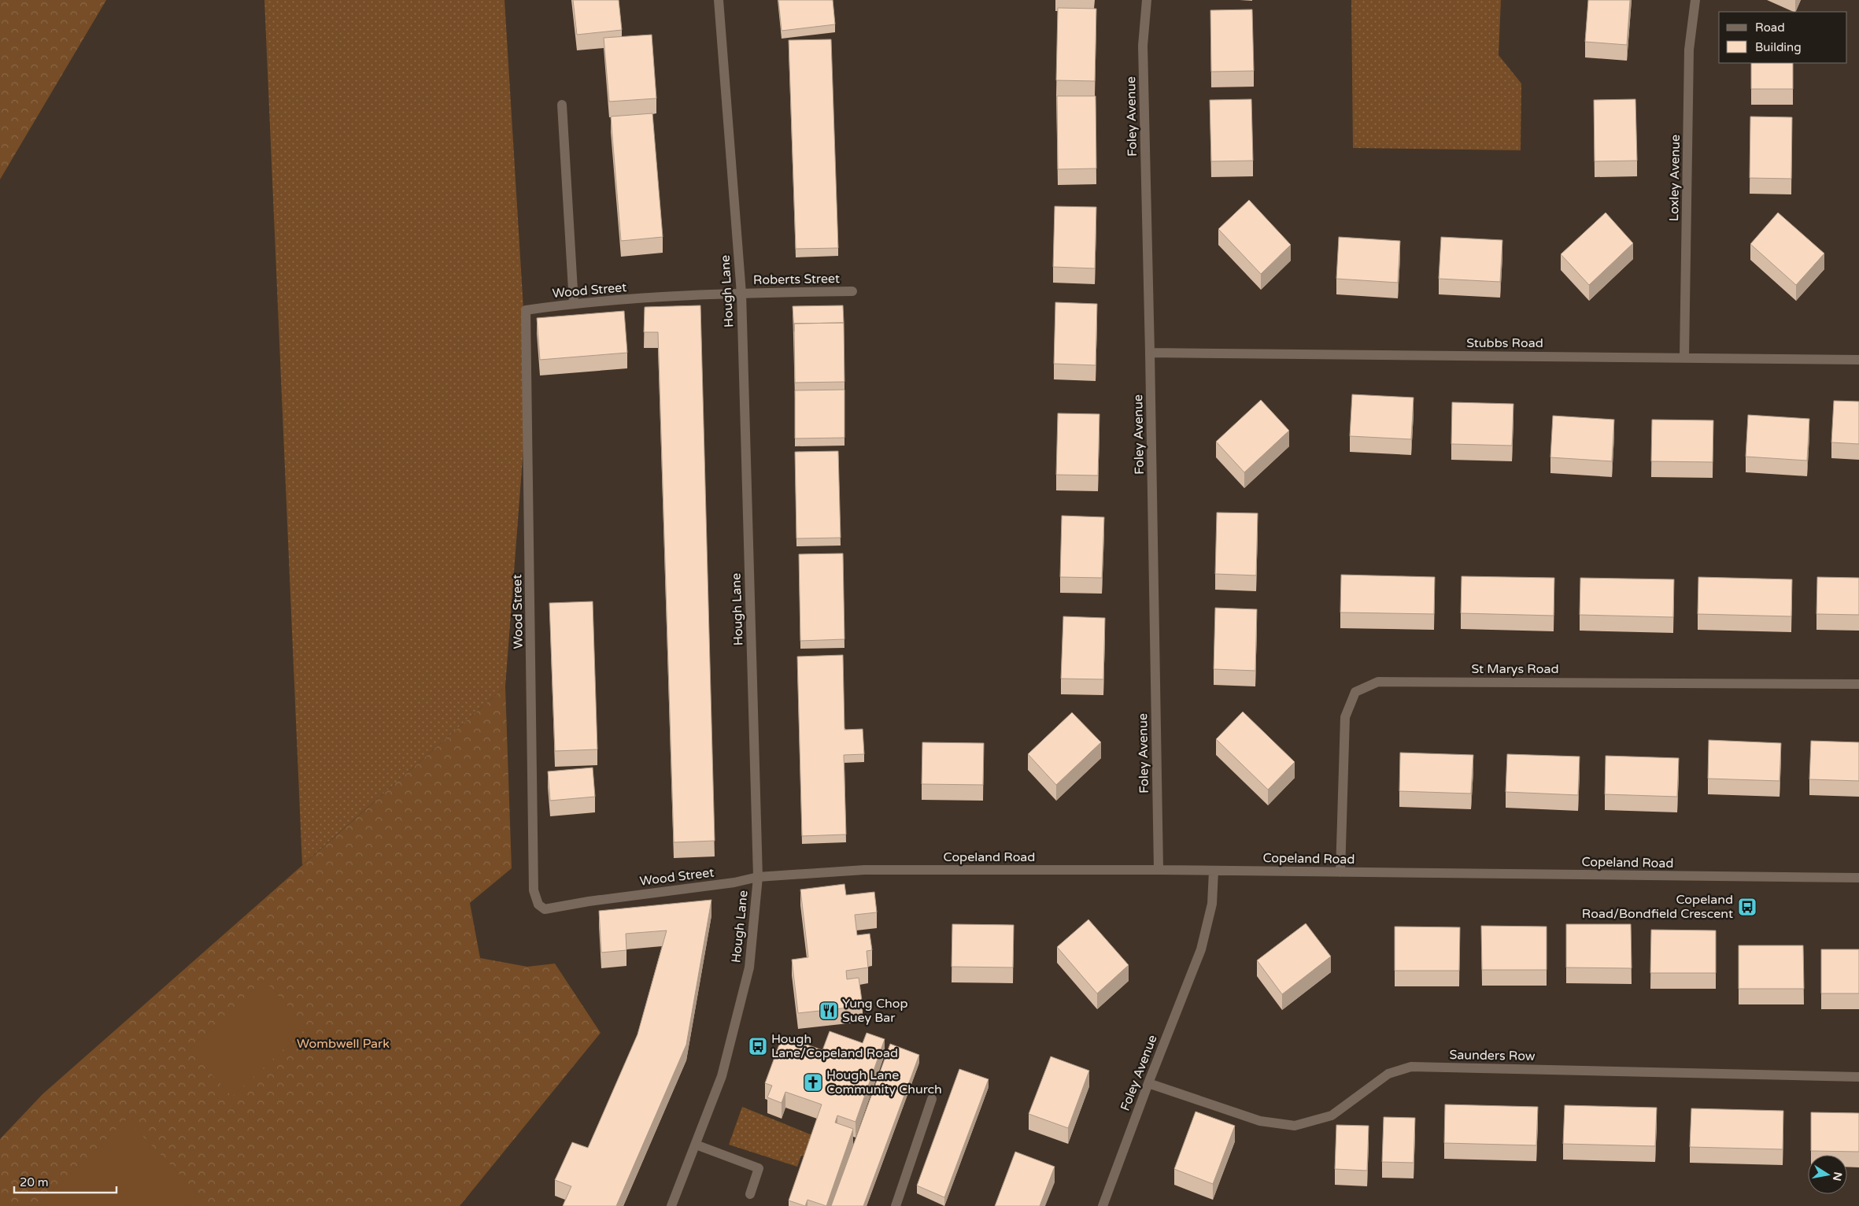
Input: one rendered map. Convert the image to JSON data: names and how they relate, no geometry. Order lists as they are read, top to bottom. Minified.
{"streets":{"street":["Foley Avenue","Loxley Avenue","Roberts Street","Wood Street","Hough Lane","Stubbs Road","St Marys Road","Copeland Road","Saunders Row"]},"crossings":[["Foley Avenue","Stubbs Road"],["Foley Avenue","Copeland Road"],["Foley Avenue","Saunders Row"],["Loxley Avenue","Stubbs Road"],["Roberts Street","Wood Street"],["Roberts Street","Hough Lane"],["Wood Street","Hough Lane"],["Wood Street","Copeland Road"],["Hough Lane","Copeland Road"],["St Marys Road","Copeland Road"]],"parks":["Wombwell Park"],"places":{"bus stop":["Copeland Road/Bondfield Crescent","Hough Lane/Copeland Road"],"restaurant":["Yung Chop Suey Bar"],"church":["Hough Lane Community Church"]},"legend":["Road","Building"],"scale_bar":"20 m","north":"right"}
